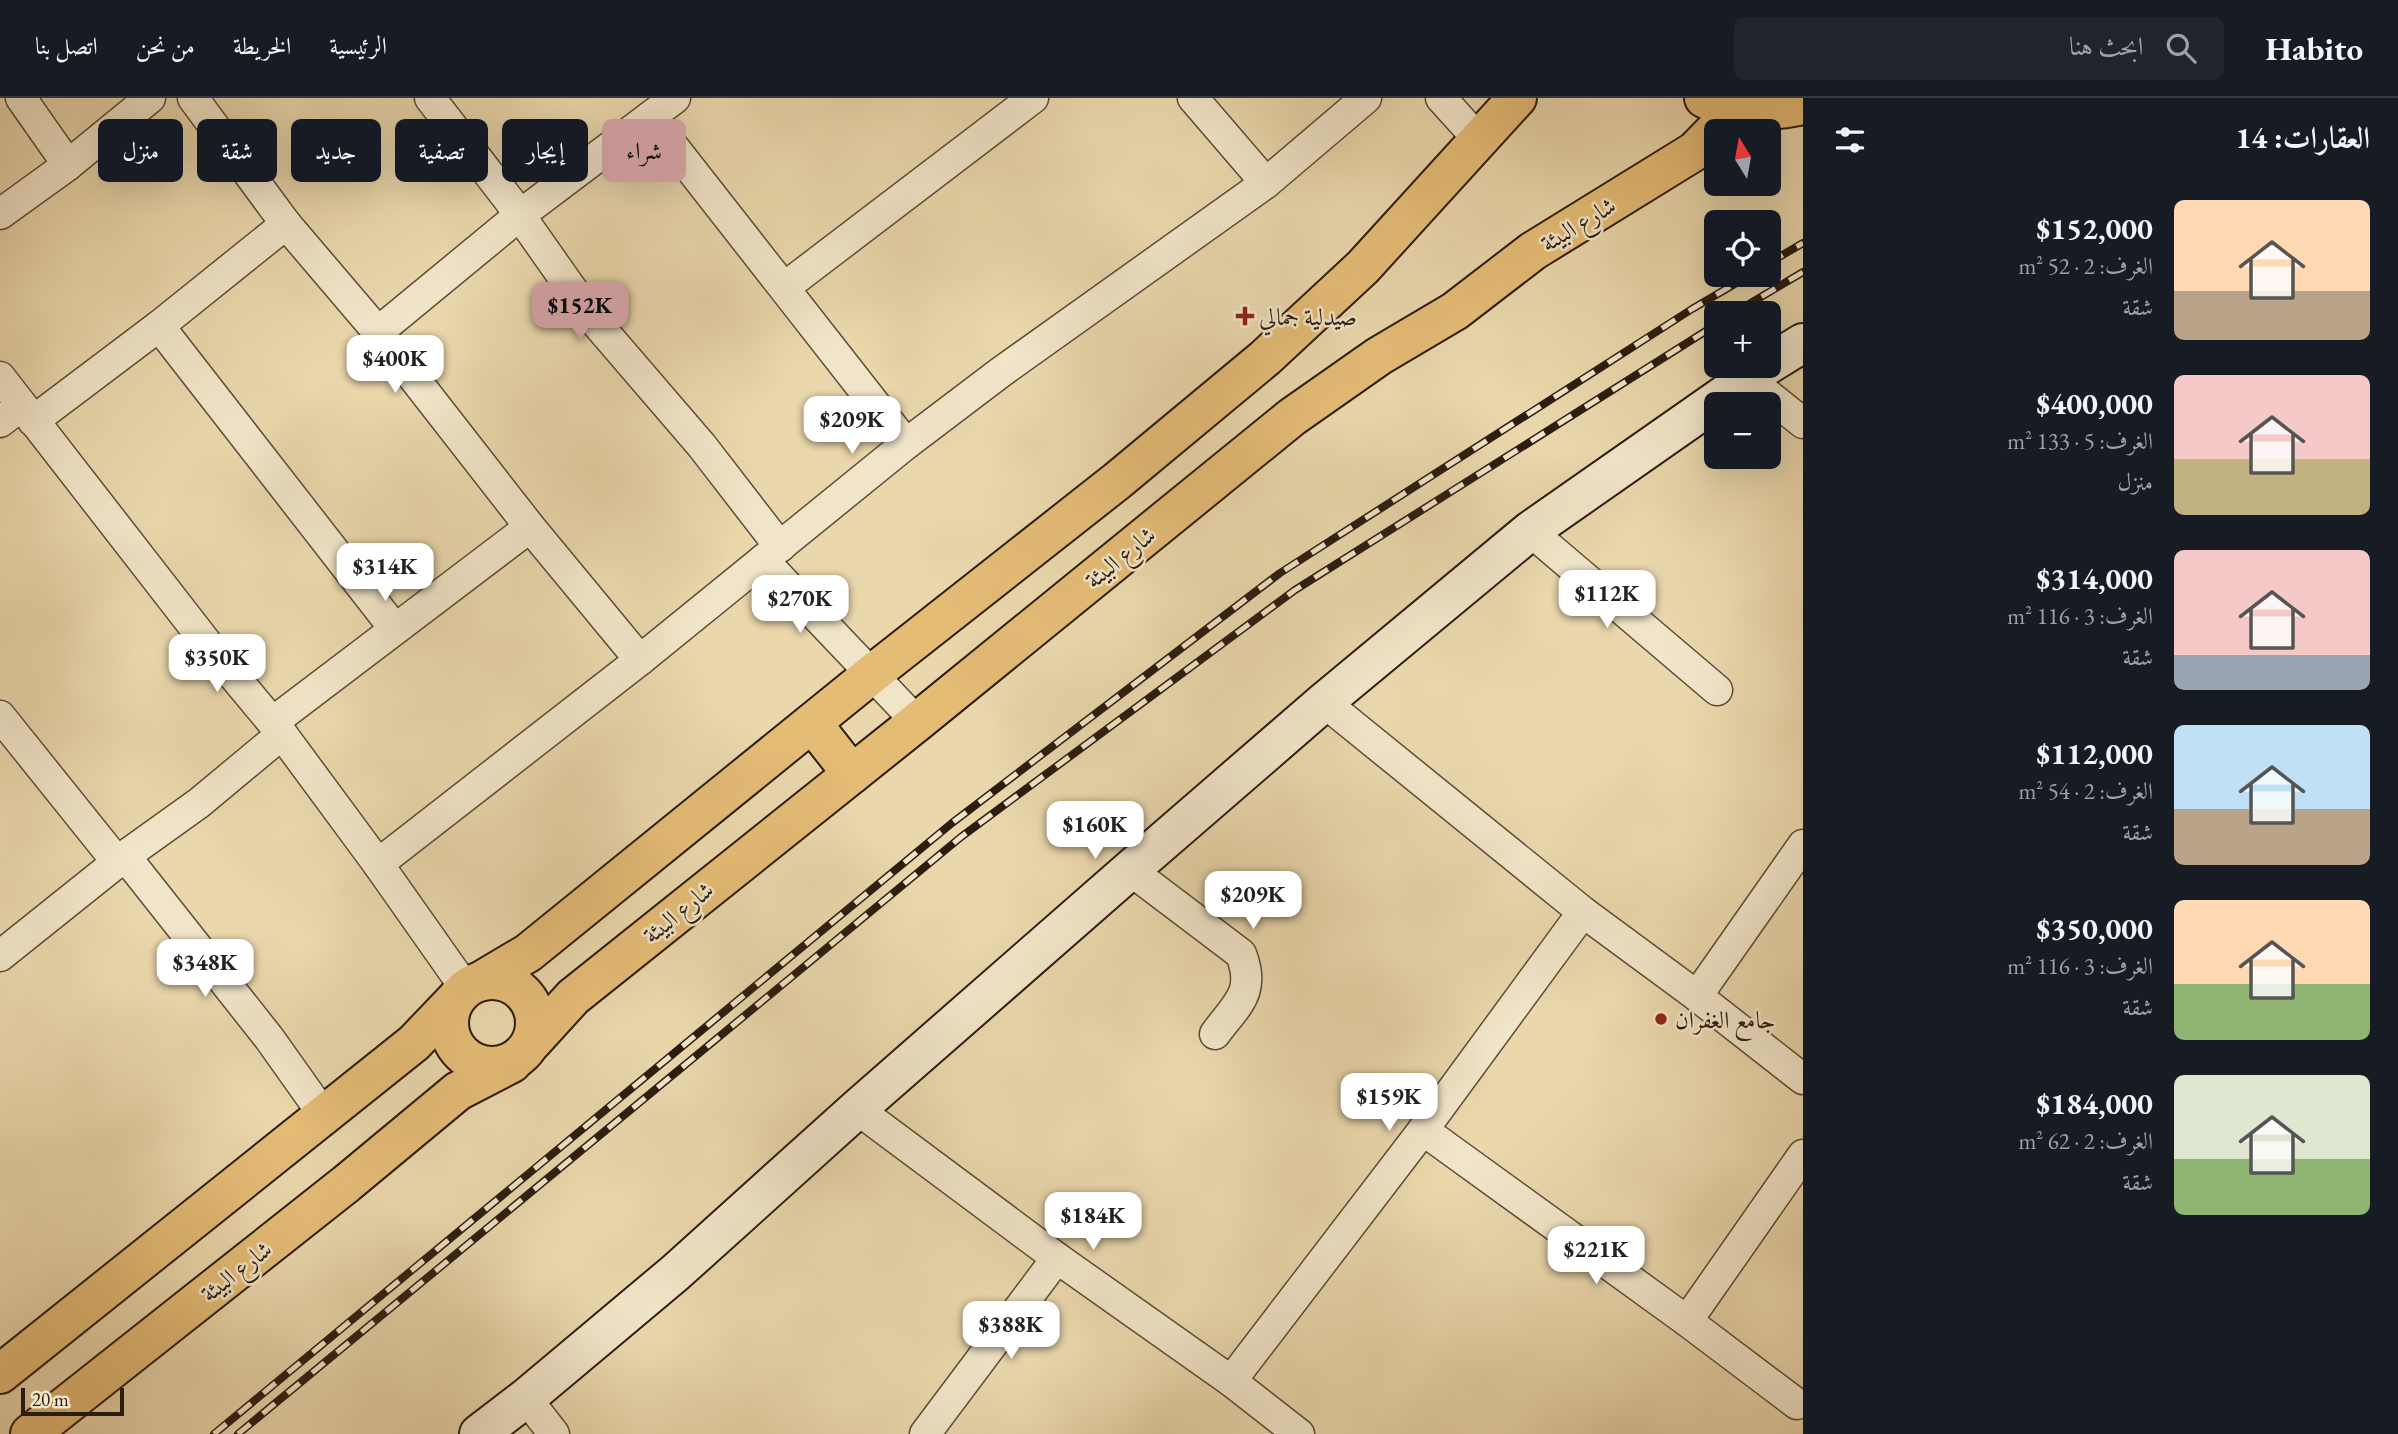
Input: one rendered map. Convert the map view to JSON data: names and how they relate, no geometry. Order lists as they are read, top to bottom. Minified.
{"streets":{"main road":["شارع البيئة"]},"places":{"health":["صيدلية جمالي"],"other":["جامع الغفران"]},"scale_bar":"20 m","north":"top","page":{"header":"Habito","search":"ابحث هنا","nav":["الرئيسية","الخريطة","من نحن","اتصل بنا"],"heading":"العقارات: 14","map_buttons":["+","−"],"chip":["شراء","إيجار","تصفية","جديد","شقة","منزل"],"list":[{"name":"$152,000","note":"الغرف: 2 · 52 m² · شقة"},{"name":"$400,000","note":"الغرف: 5 · 133 m² · منزل"},{"name":"$314,000","note":"الغرف: 3 · 116 m² · شقة"},{"name":"$112,000","note":"الغرف: 2 · 54 m² · شقة"},{"name":"$350,000","note":"الغرف: 3 · 116 m² · شقة"},{"name":"$184,000","note":"الغرف: 2 · 62 m² · شقة"}],"price":["$152K","$400K","$209K","$314K","$112K","$270K","$350K","$160K","$209K","$348K","$159K","$184K","$221K","$388K"],"scale":"20 m"}}
